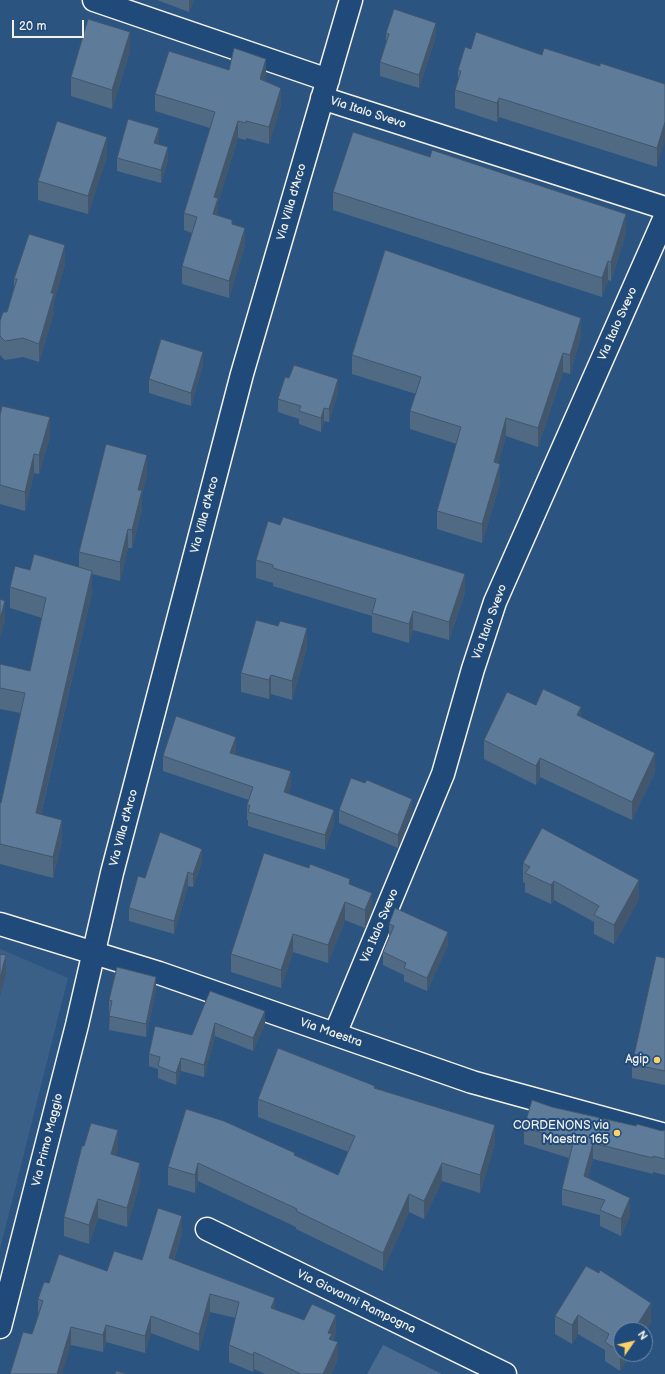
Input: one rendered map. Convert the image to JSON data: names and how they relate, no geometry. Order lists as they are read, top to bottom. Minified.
{"streets":{"street":["Via Italo Svevo","Via Villa d'Arco","Via Maestra","Via Primo Maggio","Via Giovanni Rampogna"]},"crossings":[["Via Italo Svevo","Via Villa d'Arco"],["Via Italo Svevo","Via Maestra"],["Via Villa d'Arco","Via Maestra"],["Via Villa d'Arco","Via Primo Maggio"],["Via Maestra","Via Primo Maggio"]],"places":["Agip","CORDENONS via Maestra 165"],"scale_bar":"20 m","north":"top right"}
